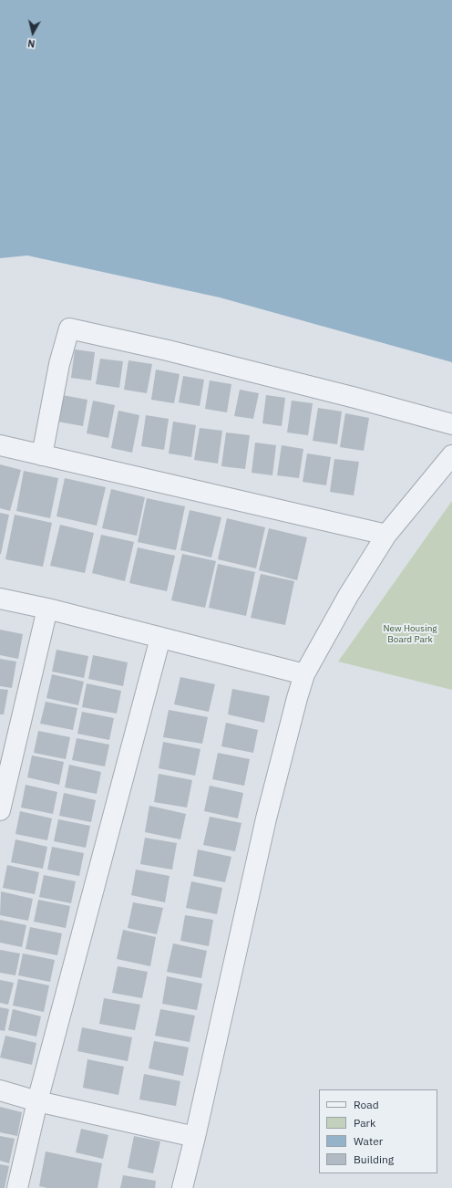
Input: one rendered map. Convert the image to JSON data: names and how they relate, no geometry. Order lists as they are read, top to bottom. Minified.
{"parks":["New Housing Board Park"],"legend":["Road","Park","Water","Building"],"north":"bottom"}
